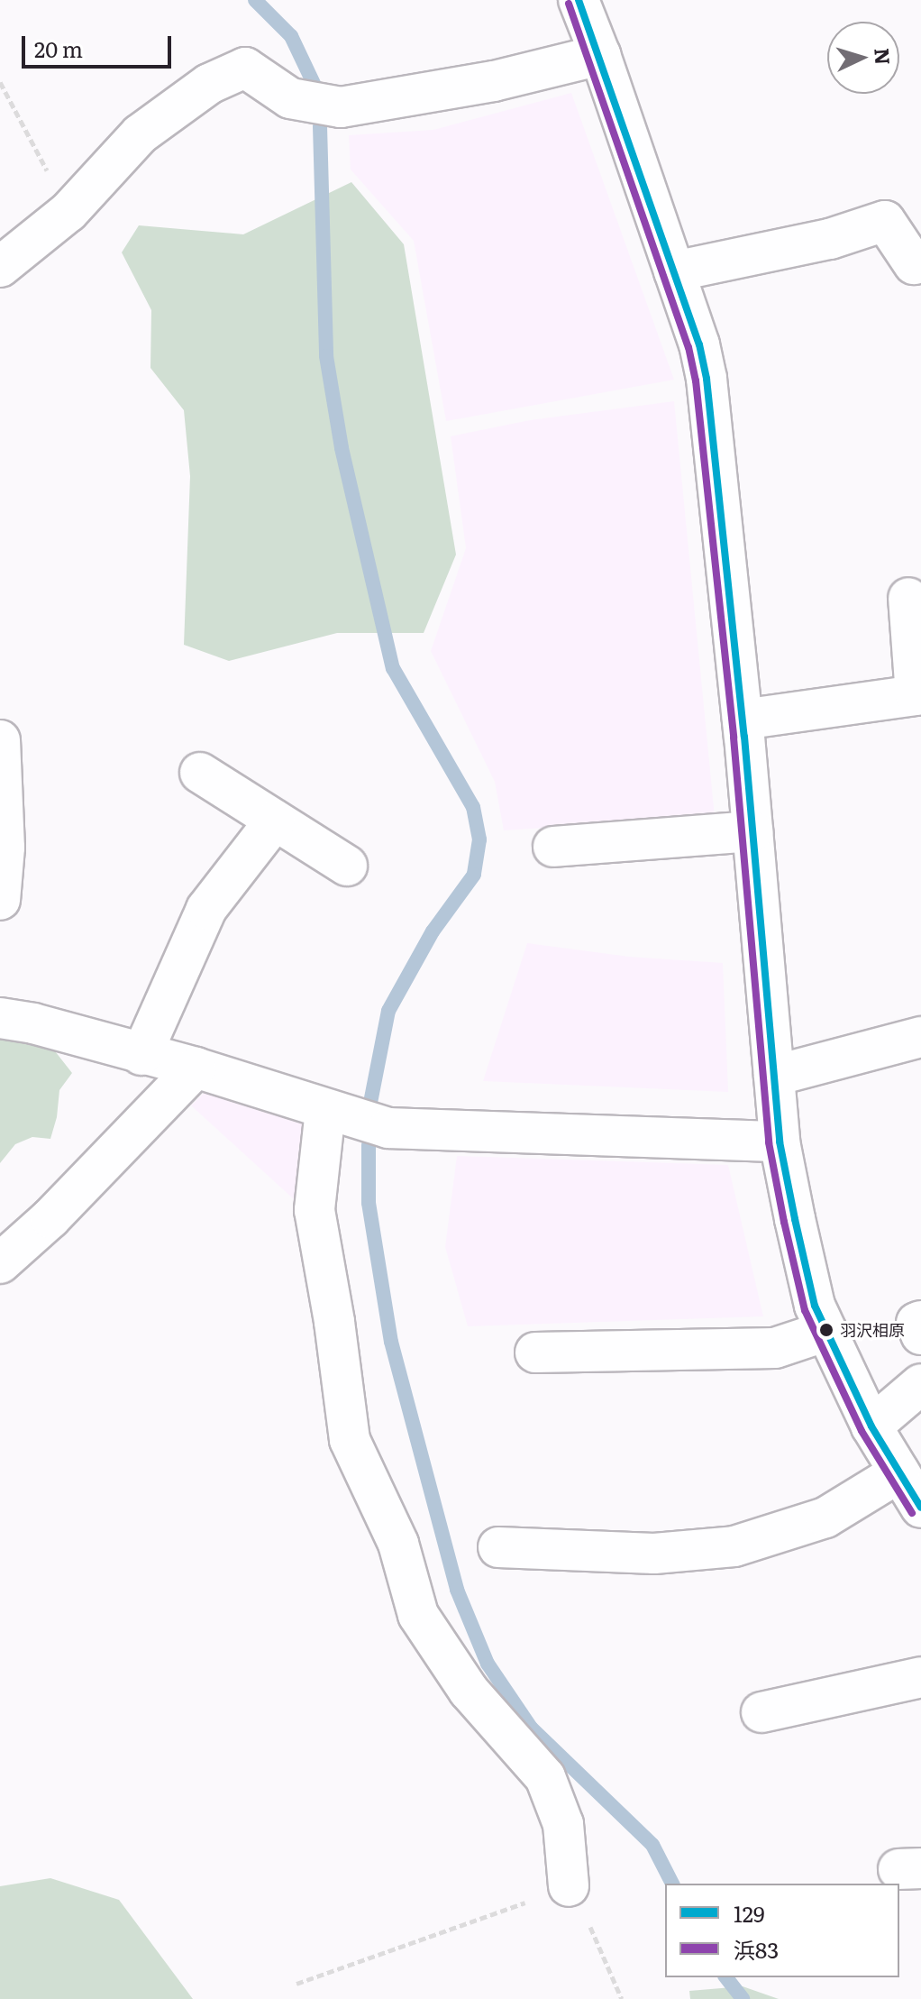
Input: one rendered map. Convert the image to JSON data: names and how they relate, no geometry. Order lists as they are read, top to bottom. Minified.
{"places":["羽沢相原"],"lines":["transit line 129","transit line 浜83"],"legend":["129","浜83"],"scale_bar":"20 m","north":"right"}
